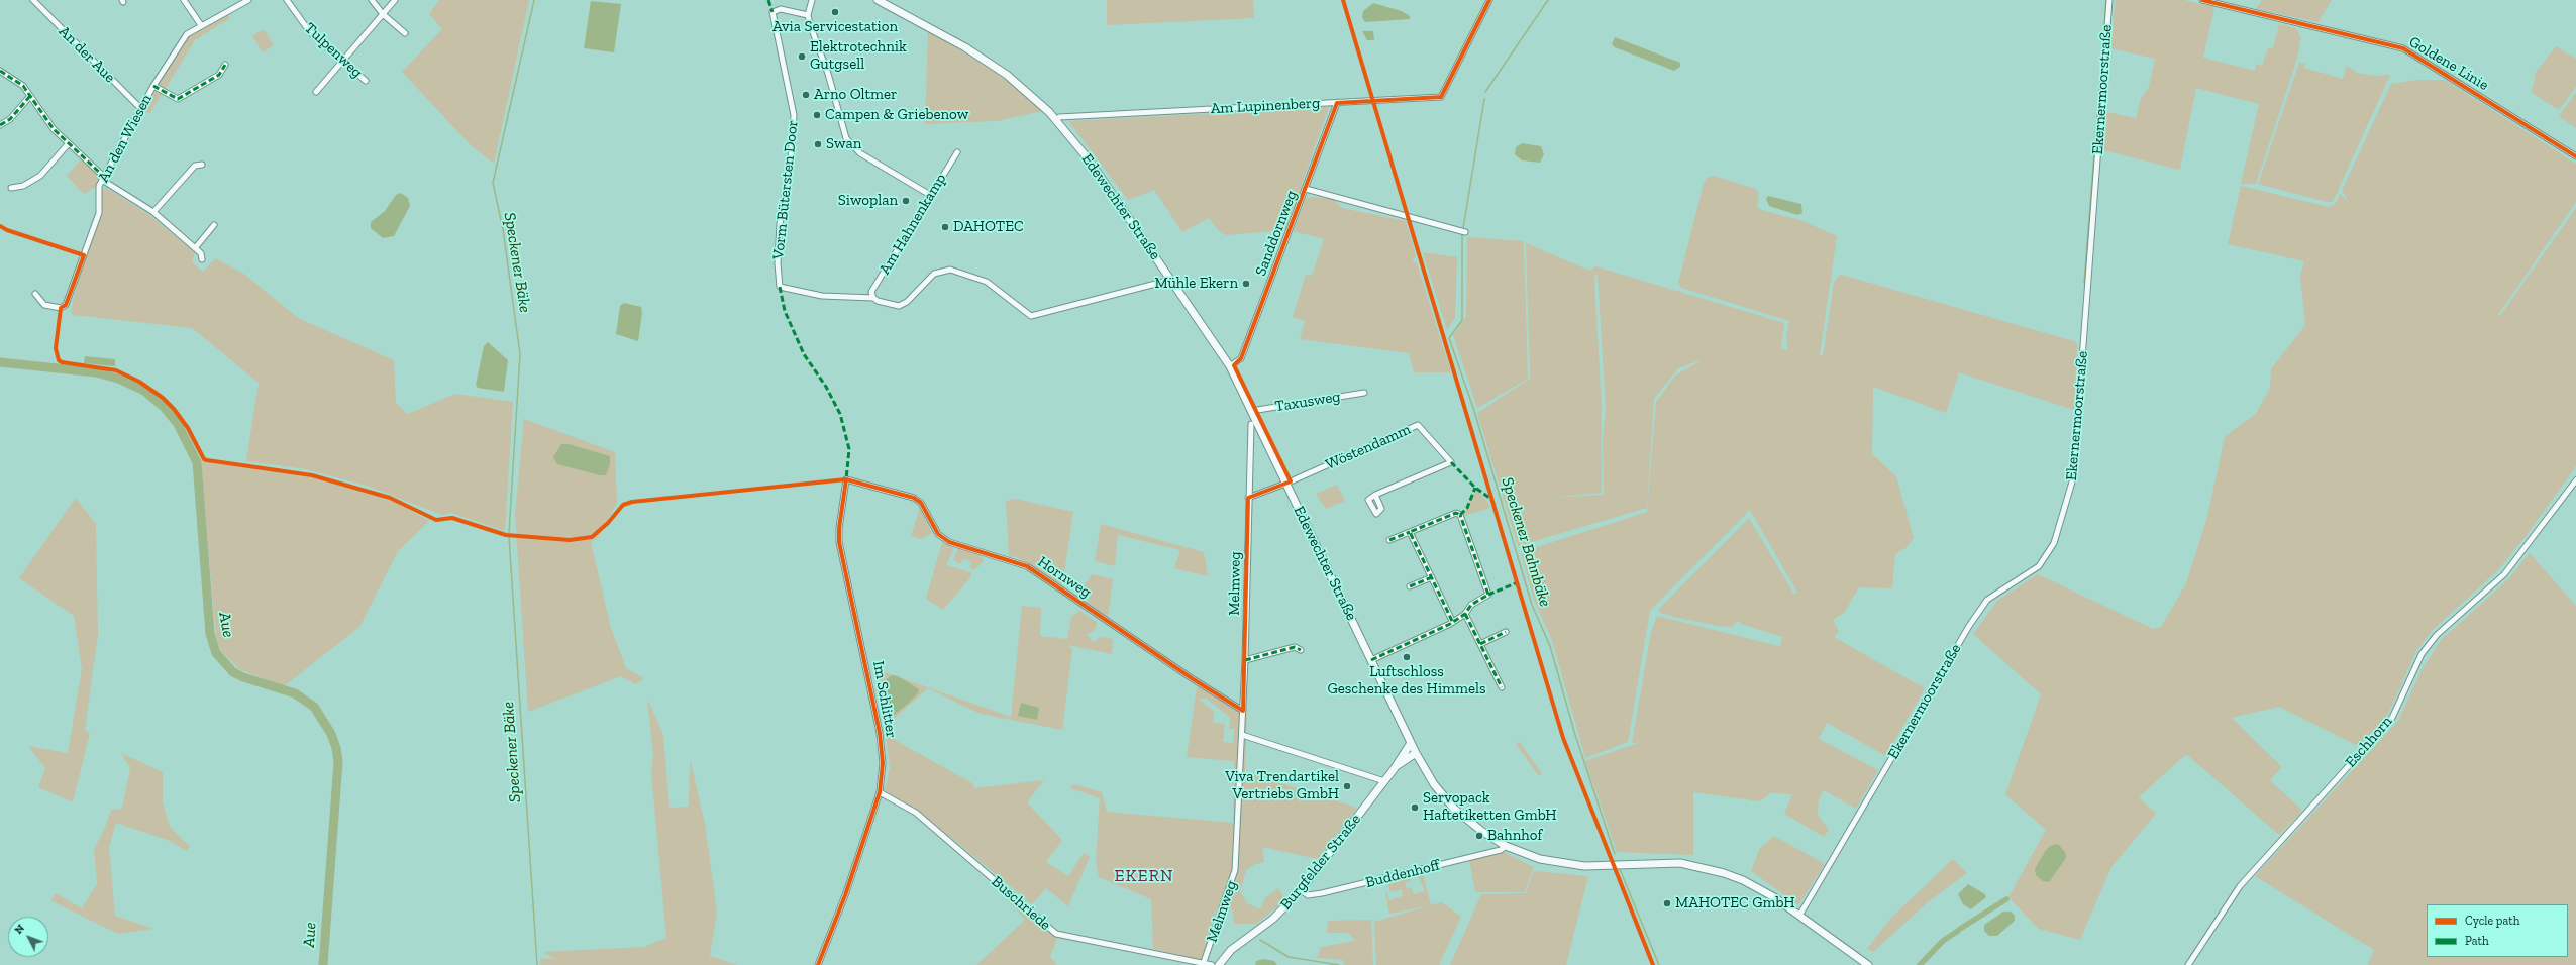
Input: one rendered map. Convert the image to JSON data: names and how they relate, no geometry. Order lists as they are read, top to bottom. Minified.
{"streets":{"main road":["Edewechter Straße","Burgfelder Straße"],"street":["Tulpenweg","An der Aue","Goldene Linie","Ekernermoorstraße","Am Lupinenberg","An den Wiesen","Vorm Bütersten Door","Am Hahnenkamp","Sanddornweg","Taxusweg","Wöstendamm","Hornweg","Melmweg","Im Schlitter","Eschhorn","Buddenhoff","Buschriede"]},"crossings":[["An der Aue","An den Wiesen"],["Ekernermoorstraße","Edewechter Straße"],["Am Lupinenberg","Edewechter Straße"],["Am Lupinenberg","Sanddornweg"],["Vorm Bütersten Door","Am Hahnenkamp"],["Edewechter Straße","Sanddornweg"],["Edewechter Straße","Taxusweg"],["Edewechter Straße","Wöstendamm"],["Edewechter Straße","Burgfelder Straße"],["Edewechter Straße","Buddenhoff"],["Hornweg","Melmweg"],["Hornweg","Im Schlitter"],["Melmweg","Buschriede"],["Im Schlitter","Buschriede"],["Burgfelder Straße","Buddenhoff"]],"districts":["EKERN"],"water":["Speckener Bäke","Speckener Bahnbäke","Aue"],"places":["Avia Servicestation","Elektrotechnik Gutgsell","Arno Oltmer","Campen & Griebenow","Swan","Siwoplan","DAHOTEC","Mühle Ekern","Luftschloss Geschenke des Himmels","Viva Trendartikel Vertriebs GmbH","Servopack Haftetiketten GmbH","Bahnhof","MAHOTEC GmbH"],"legend":["Cycle path","Path"],"north":"top left"}
